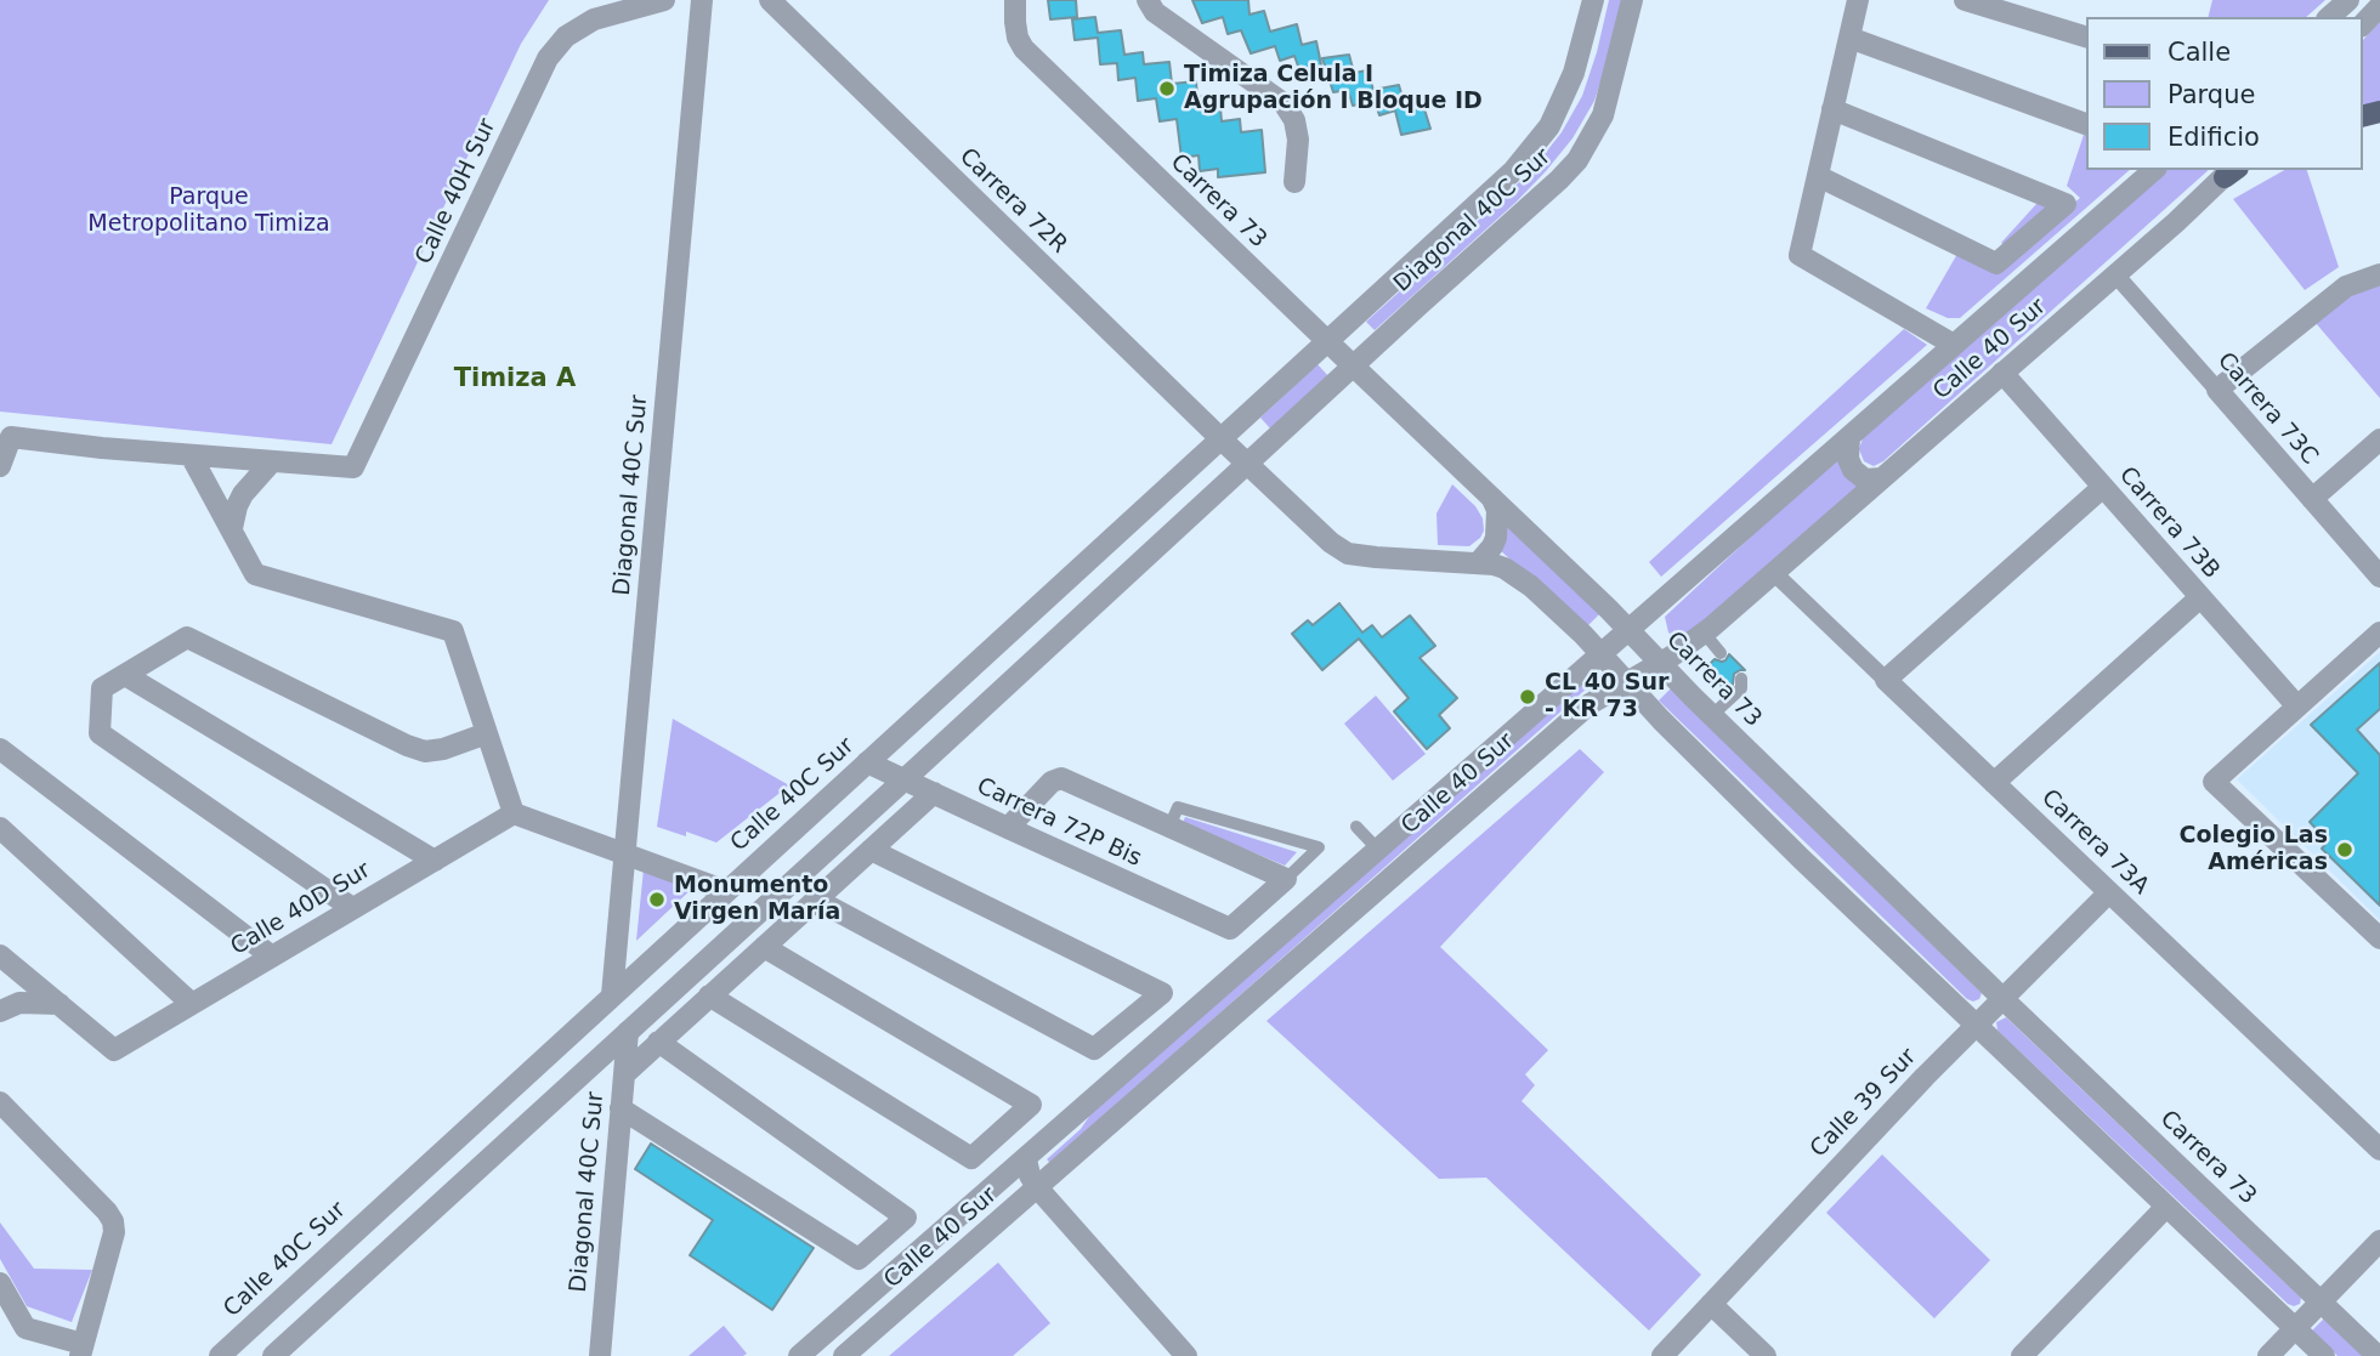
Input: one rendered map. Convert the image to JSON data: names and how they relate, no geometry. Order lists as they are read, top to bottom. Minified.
{"streets":{"street":["Calle 40H Sur","Carrera 72R","Carrera 73","Diagonal 40C Sur","Calle 40 Sur","Carrera 73C","Carrera 73B","Calle 40C Sur","Carrera 72P Bis","Carrera 73A","Calle 40D Sur","Calle 39 Sur"]},"crossings":[["Carrera 72R","Calle 40C Sur"],["Carrera 73","Diagonal 40C Sur"],["Carrera 73","Calle 40 Sur"],["Carrera 73","Calle 40C Sur"],["Carrera 73","Calle 39 Sur"],["Diagonal 40C Sur","Calle 40 Sur"],["Diagonal 40C Sur","Calle 40C Sur"],["Calle 40 Sur","Carrera 73C"],["Calle 40 Sur","Carrera 73B"],["Calle 40 Sur","Carrera 73A"],["Calle 40C Sur","Carrera 72P Bis"],["Carrera 73A","Calle 39 Sur"]],"districts":["Timiza A"],"parks":["Parque Metropolitano Timiza"],"places":["Timiza Celula I Agrupación I Bloque ID","CL 40 Sur - KR 73","Colegio Las Américas","Monumento Virgen María"],"legend":["Calle","Parque","Edificio"]}
